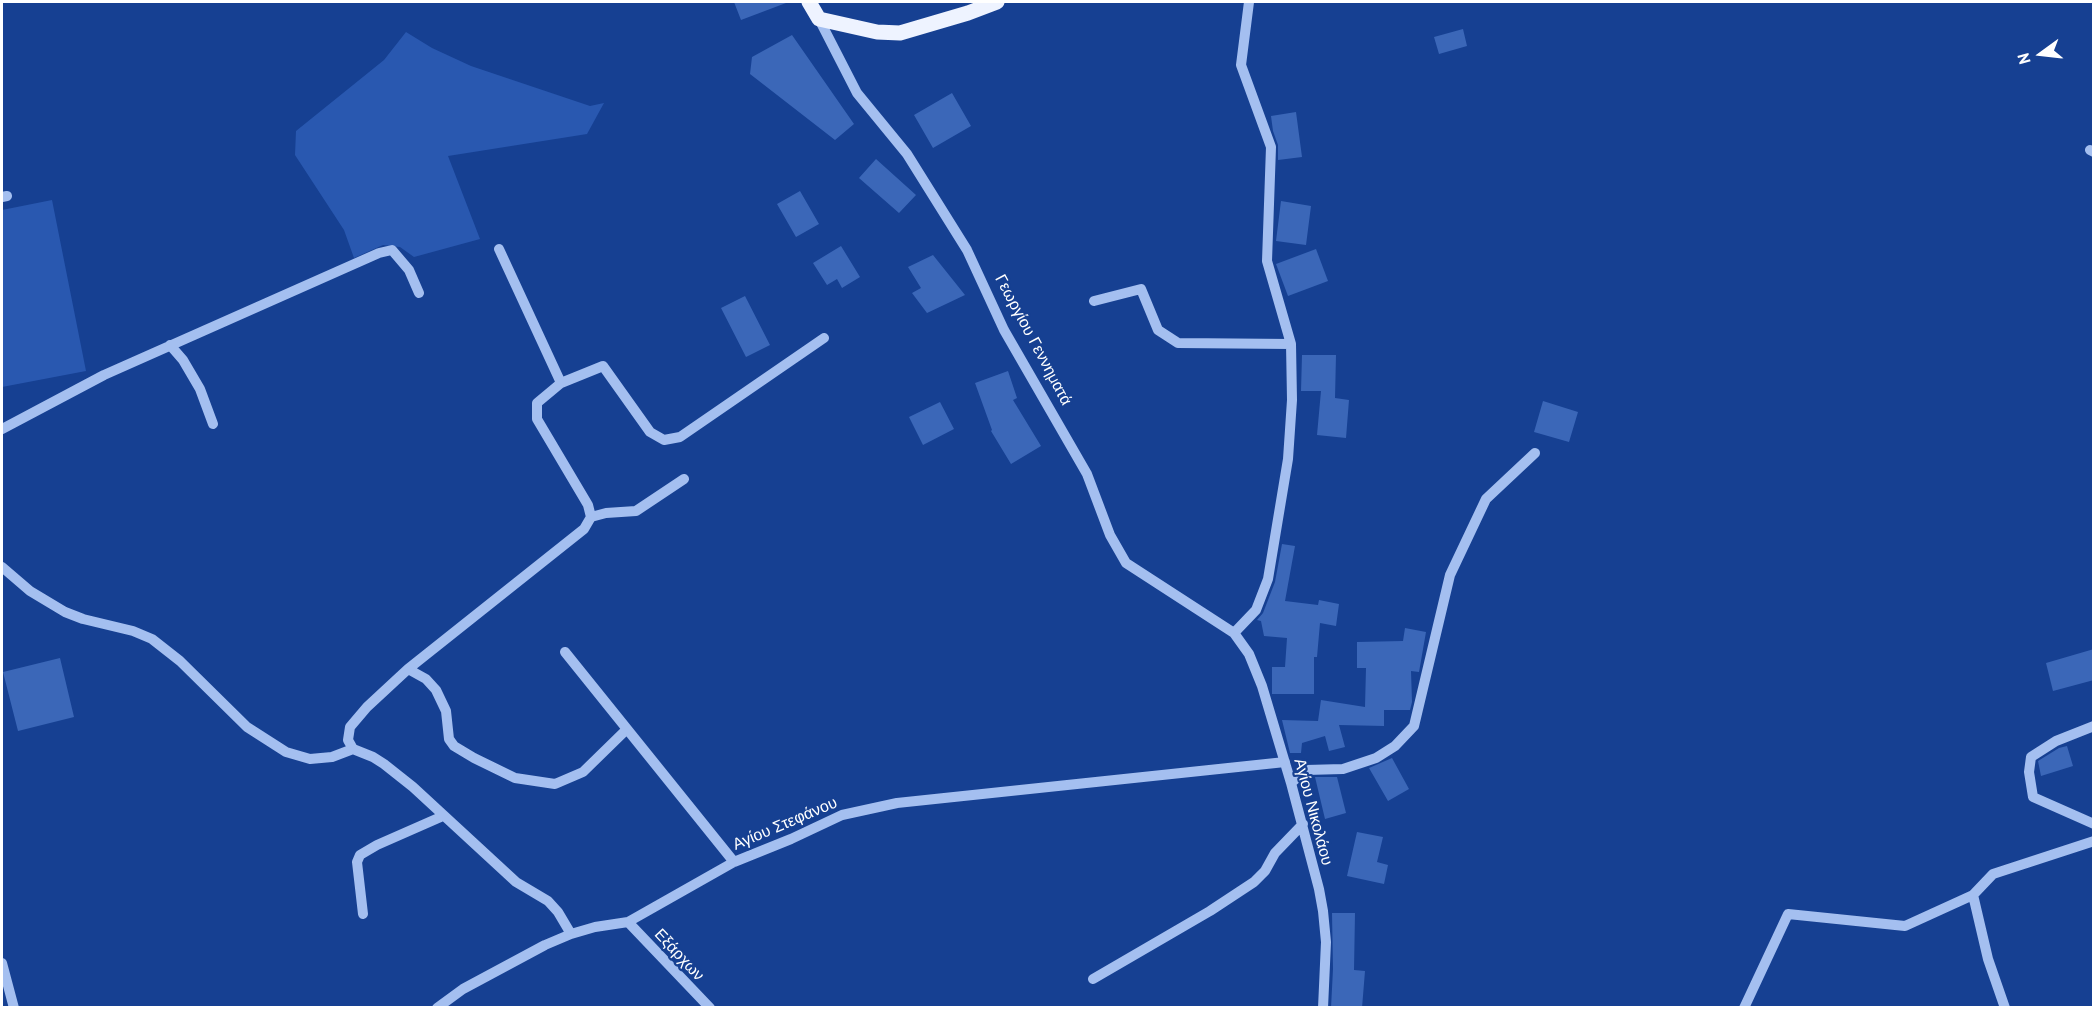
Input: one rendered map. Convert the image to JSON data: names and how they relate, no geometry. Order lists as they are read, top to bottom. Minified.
{"streets":{"main road":["Γεωργίου Γεννηματά"],"street":["Αγίου Νικολάου","Αγίου Στεφάνου","Εξάρχων"]},"crossings":[["Γεωργίου Γεννηματά","Αγίου Νικολάου"],["Αγίου Νικολάου","Αγίου Στεφάνου"],["Αγίου Στεφάνου","Εξάρχων"]],"north":"left"}
